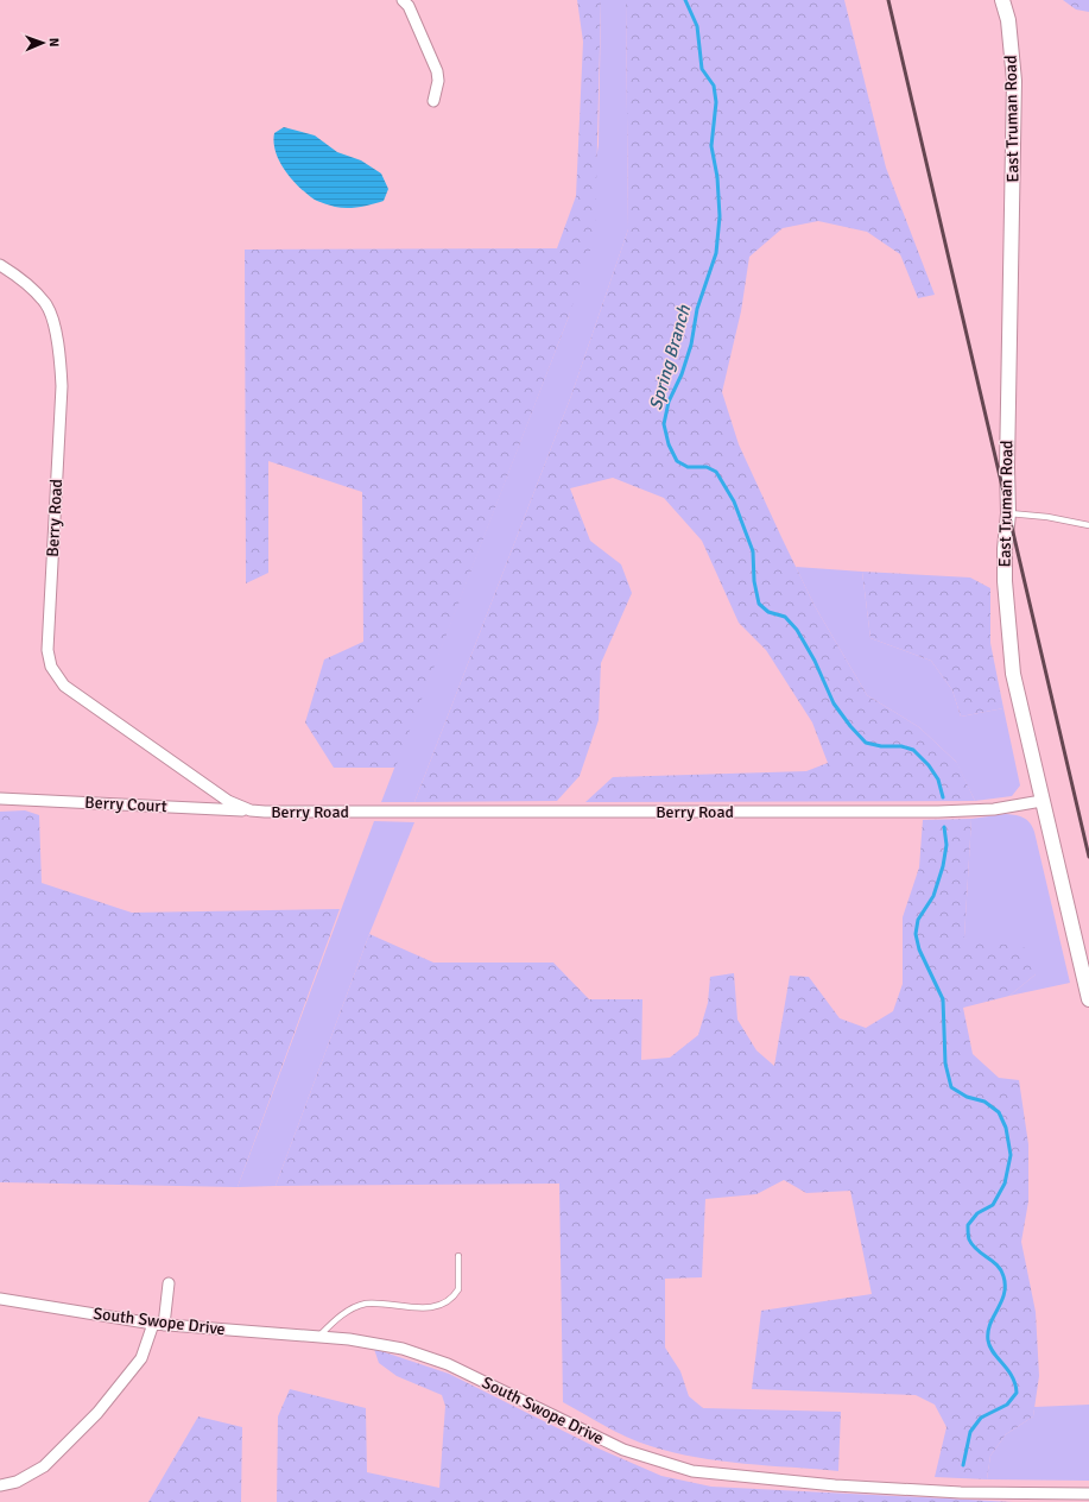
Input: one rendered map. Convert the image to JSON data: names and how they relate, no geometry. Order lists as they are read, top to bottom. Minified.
{"streets":{"main road":["East Truman Road"],"street":["Berry Road","Berry Court","South Swope Drive"]},"crossings":[["East Truman Road","Berry Road"],["Berry Road","Berry Court"]],"water":["Spring Branch"],"north":"right"}
